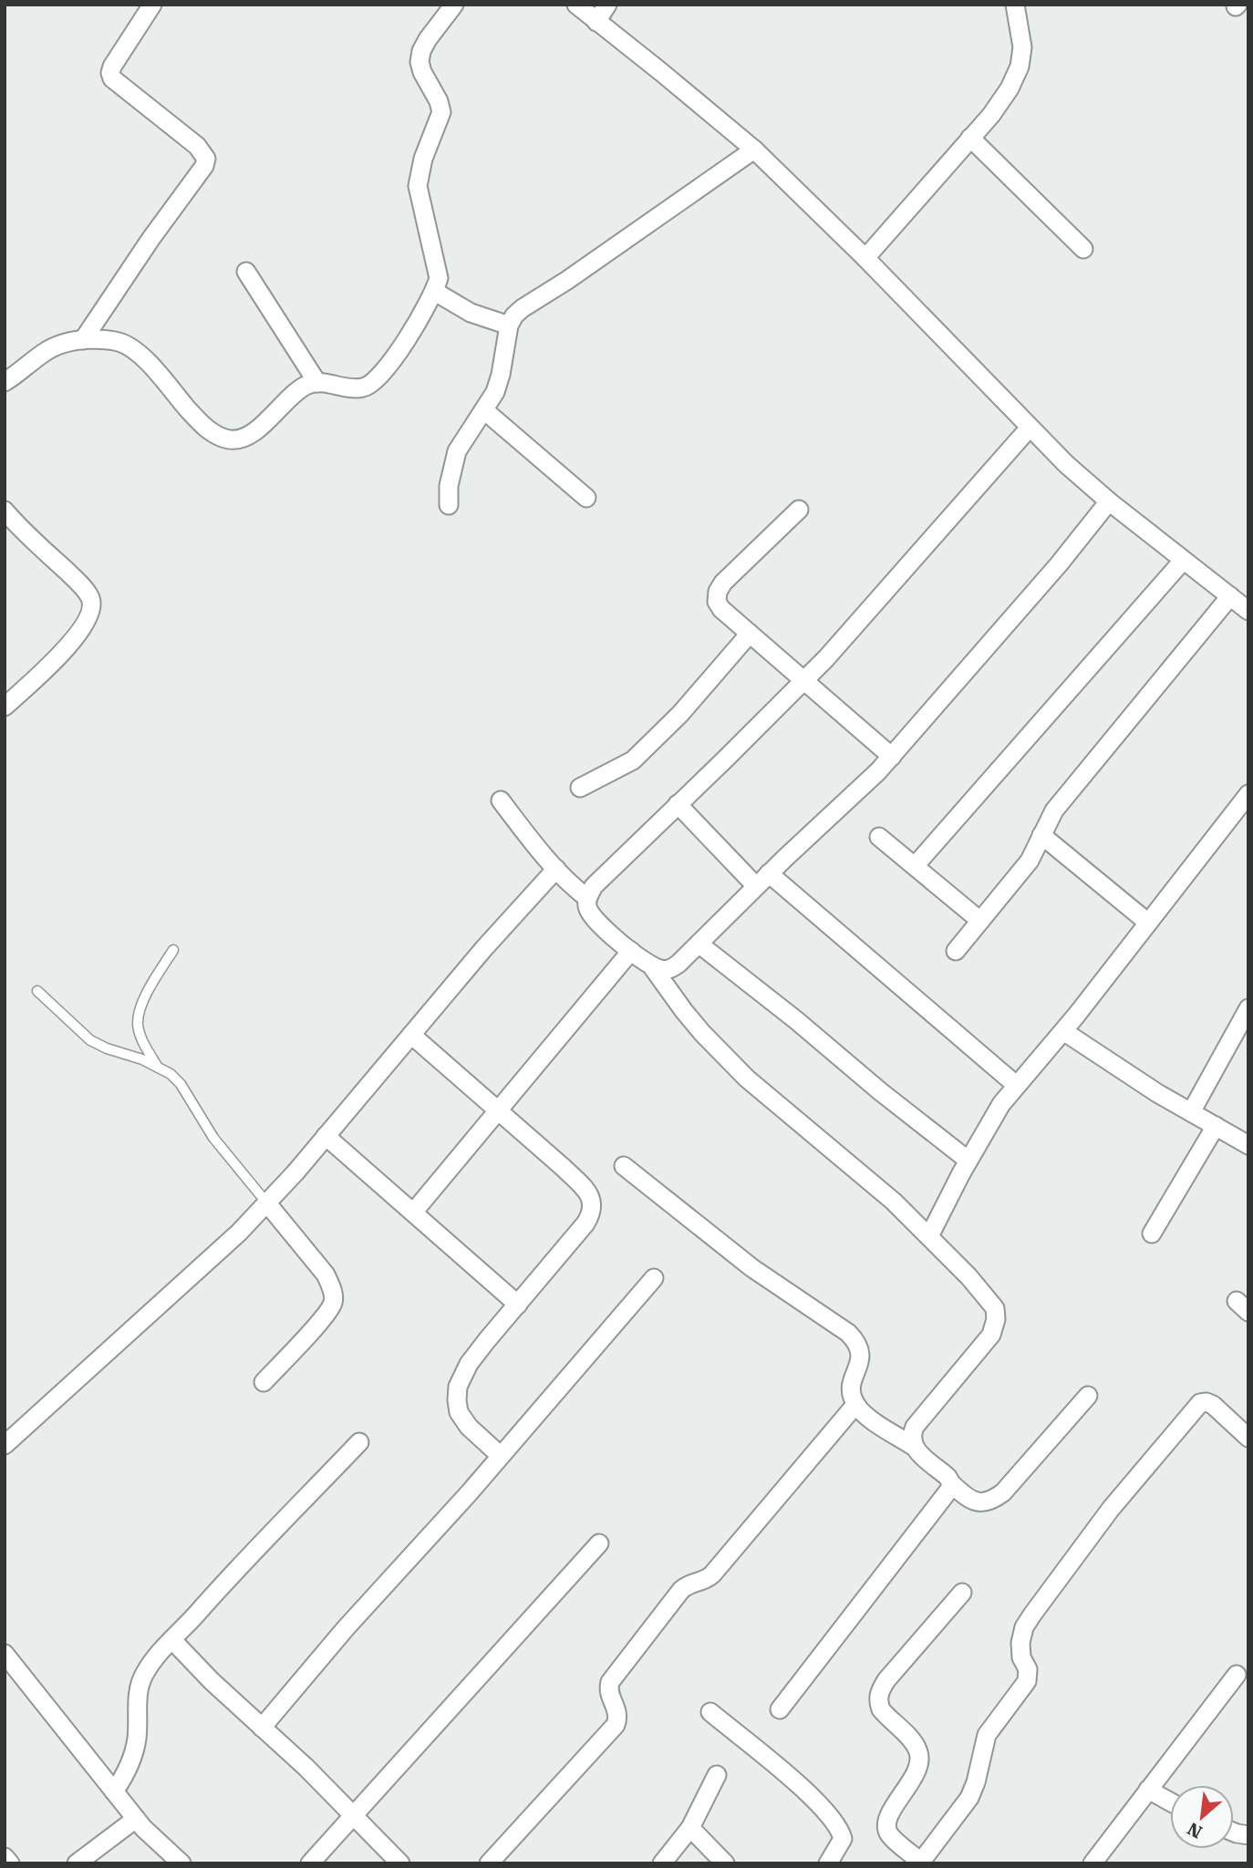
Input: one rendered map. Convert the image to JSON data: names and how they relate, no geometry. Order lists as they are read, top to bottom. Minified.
{"north":"bottom left"}
